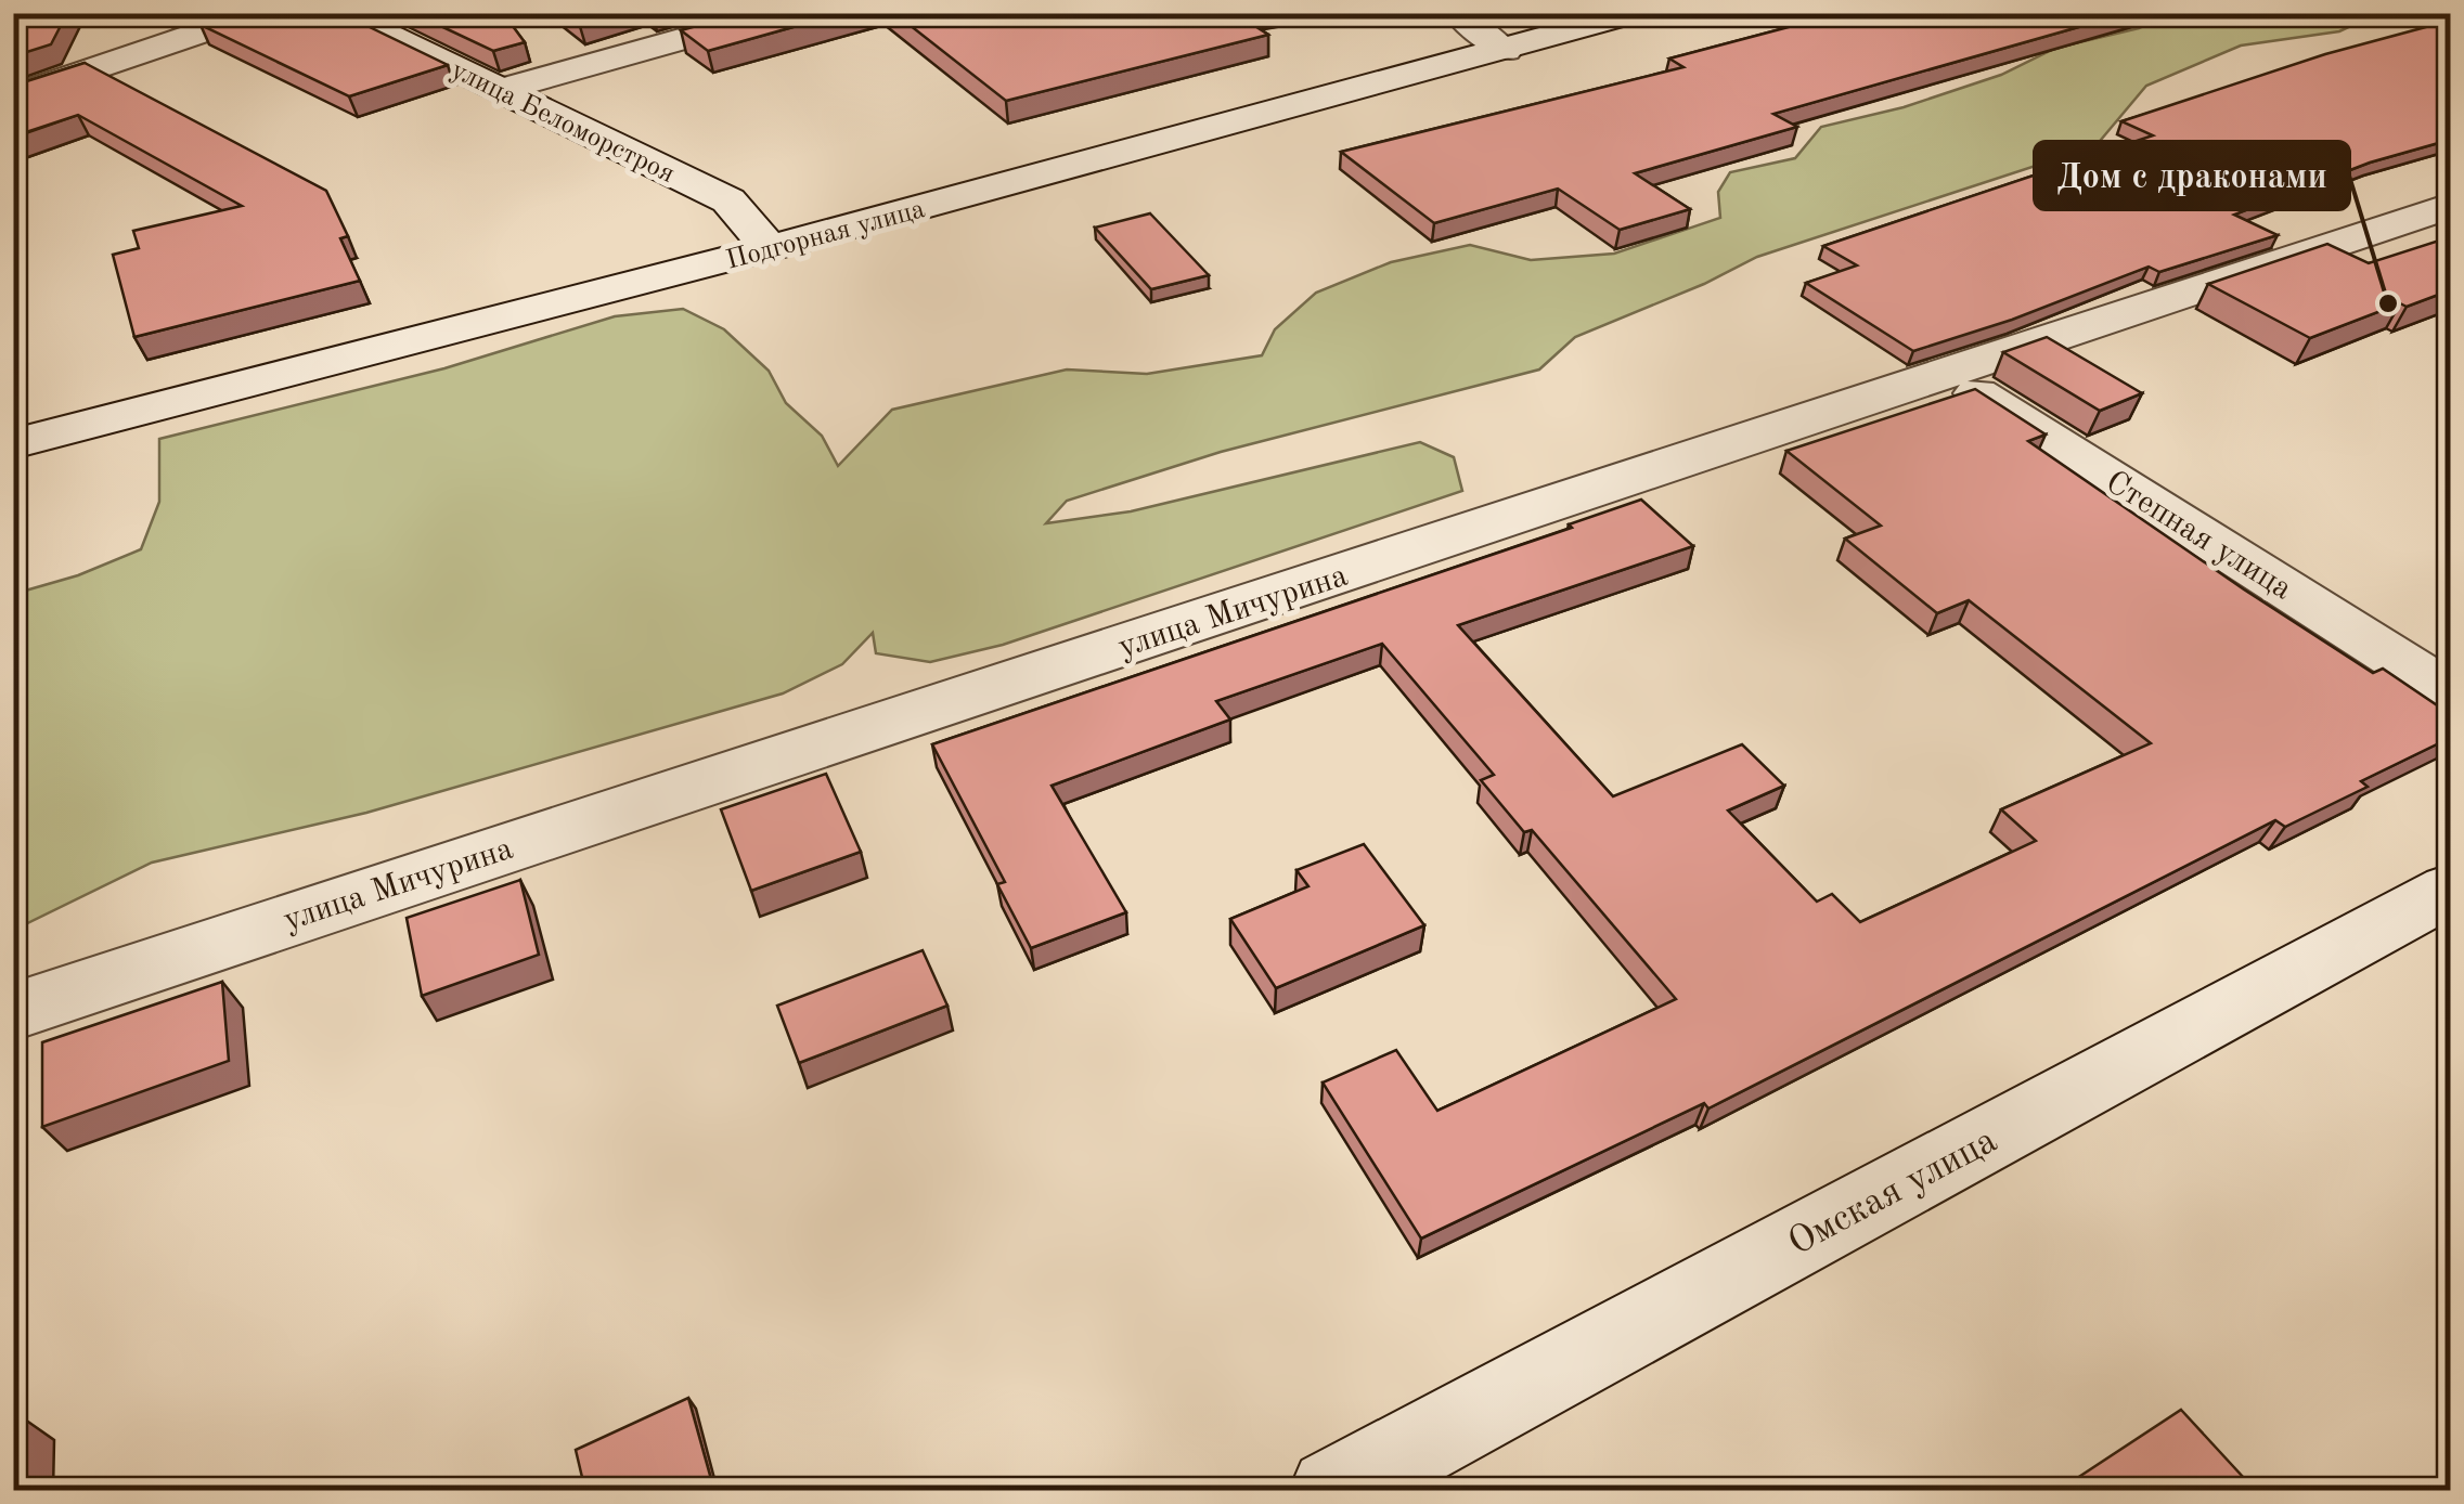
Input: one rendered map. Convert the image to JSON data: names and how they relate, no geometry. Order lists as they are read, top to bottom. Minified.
{"streets":{"street":["улица Беломорстроя","Подгорная улица","Степная улица","улица Мичурина","Омская улица"]},"crossings":[["улица Беломорстроя","Подгорная улица"],["Степная улица","улица Мичурина"]],"places":["Дом с драконами"]}
